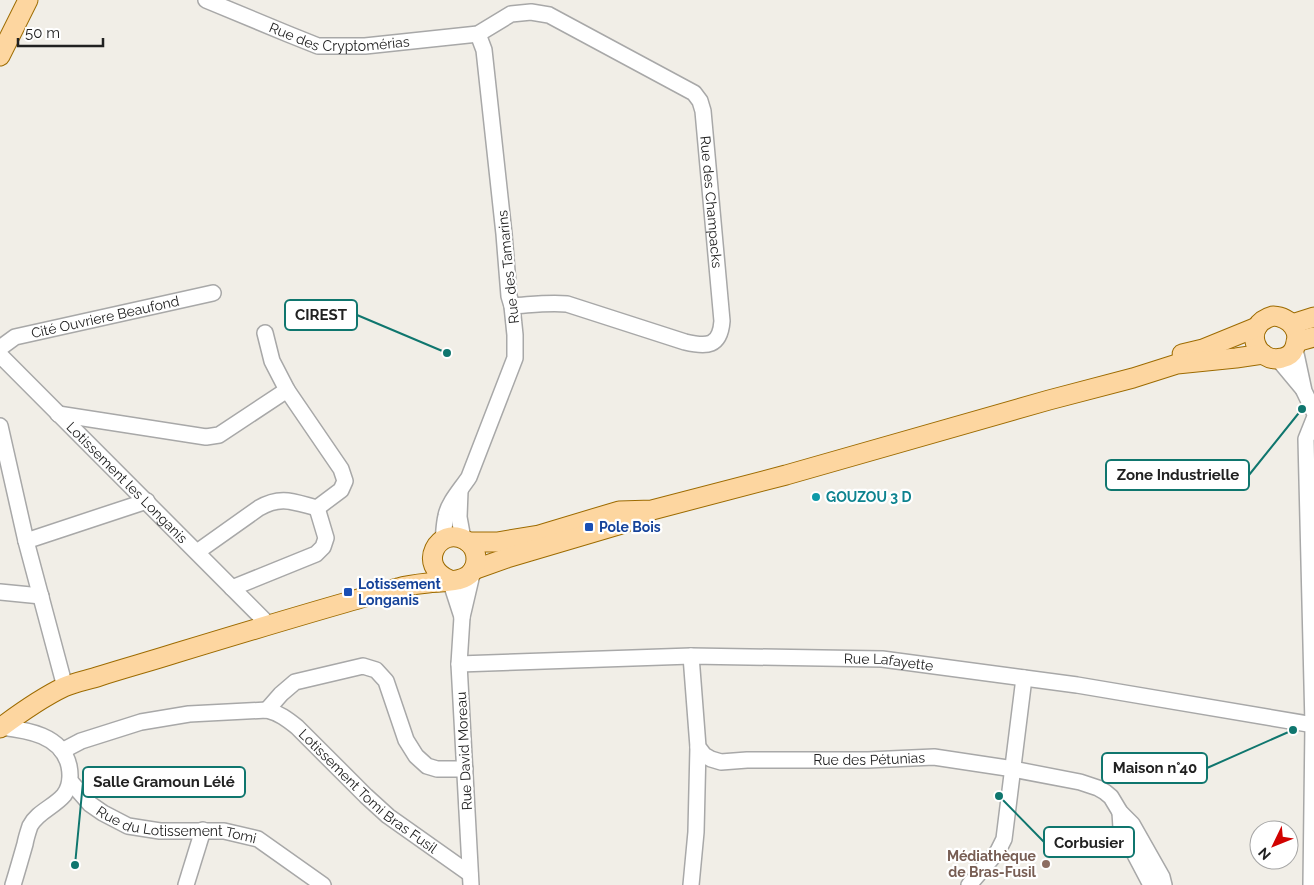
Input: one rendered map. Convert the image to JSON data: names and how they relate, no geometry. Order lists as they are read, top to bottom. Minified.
{"streets":{"street":["Rue des Cryptomérias","Rue des Champacks","Rue des Tamarins","Cité Ouvriere Beaufond","Lotissement les Longanis","Rue Lafayette","Rue David Moreau","Rue des Pétunias","Lotissement Tomi Bras Fusil","Rue du Lotissement Tomi"]},"crossings":[["Rue des Cryptomérias","Rue des Champacks"],["Rue des Cryptomérias","Rue des Tamarins"],["Rue des Champacks","Rue des Tamarins"],["Rue des Tamarins","Rue David Moreau"],["Rue Lafayette","Rue David Moreau"],["Rue David Moreau","Lotissement Tomi Bras Fusil"]],"places":{"other":["CIREST","Zone Industrielle","GOUZOU 3 D","Maison n°40","Corbusier","Médiathèque de Bras-Fusil","Salle Gramoun Lélé"],"transit":["Pole Bois","Lotissement Longanis"]},"scale_bar":"50 m","north":"bottom left"}
